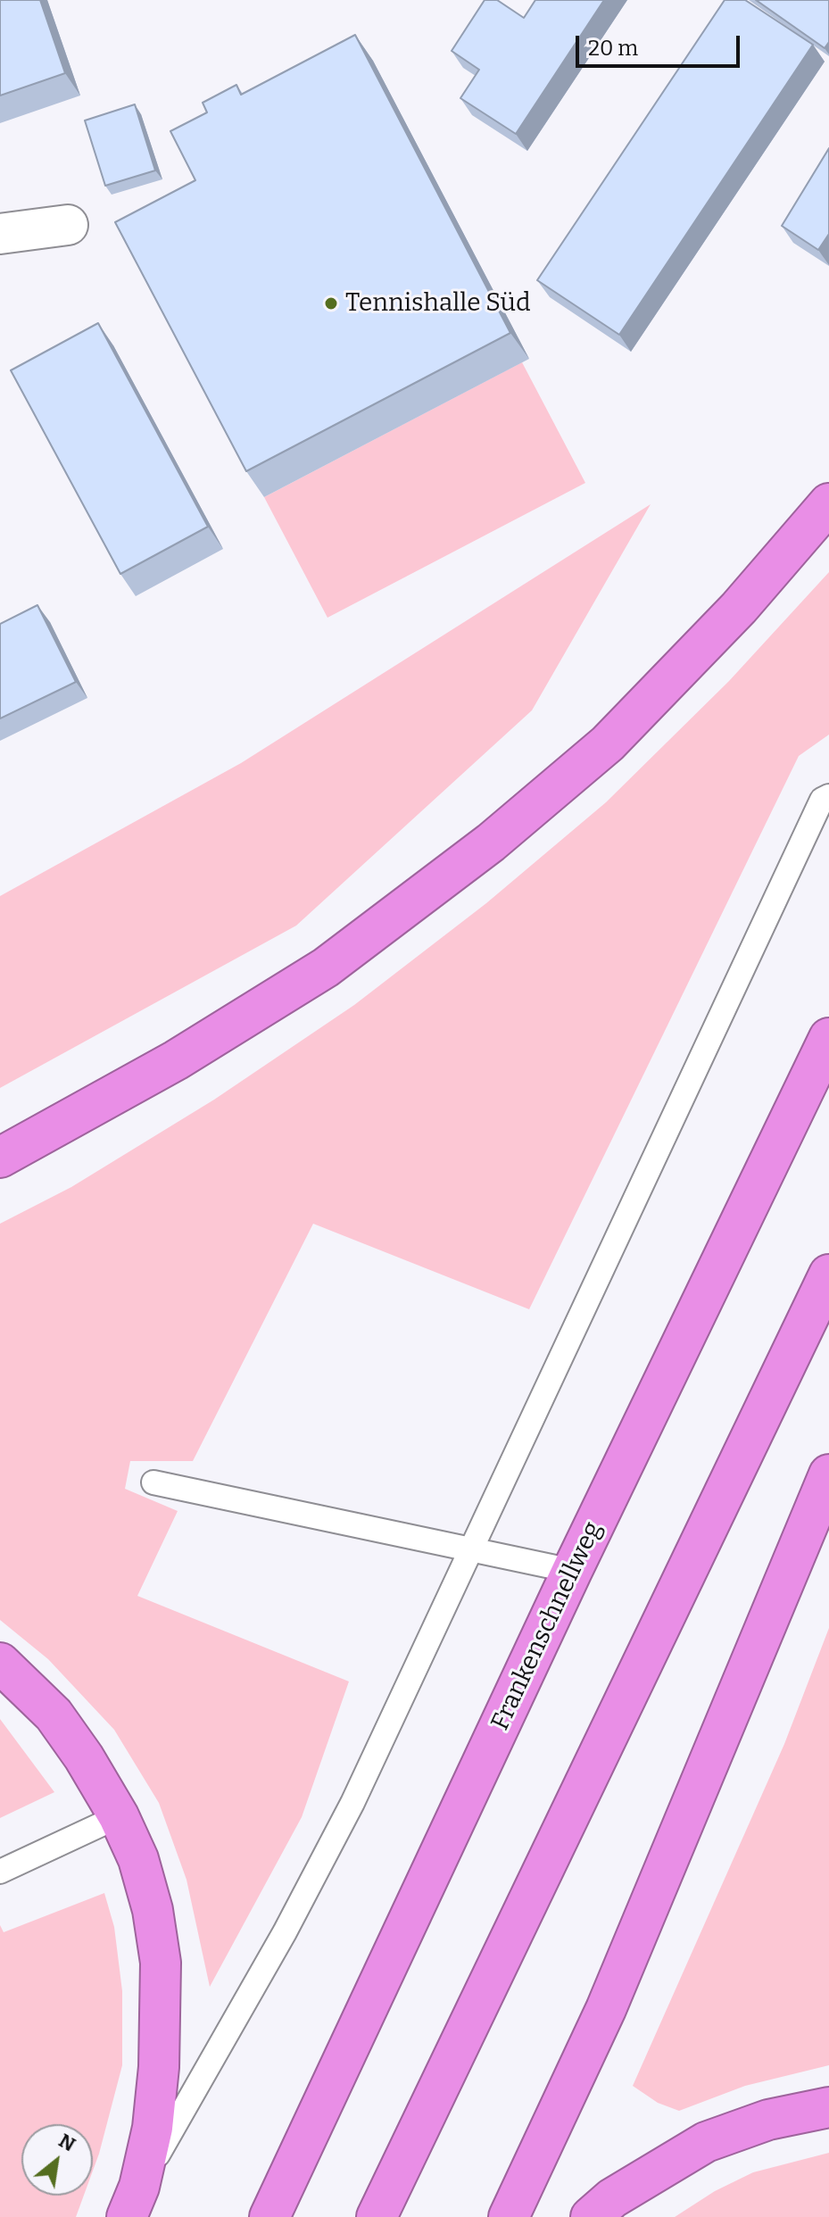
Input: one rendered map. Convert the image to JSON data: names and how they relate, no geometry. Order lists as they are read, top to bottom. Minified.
{"streets":{"highway":["Frankenschnellweg"]},"places":["Tennishalle Süd"],"scale_bar":"20 m","north":"top right"}
